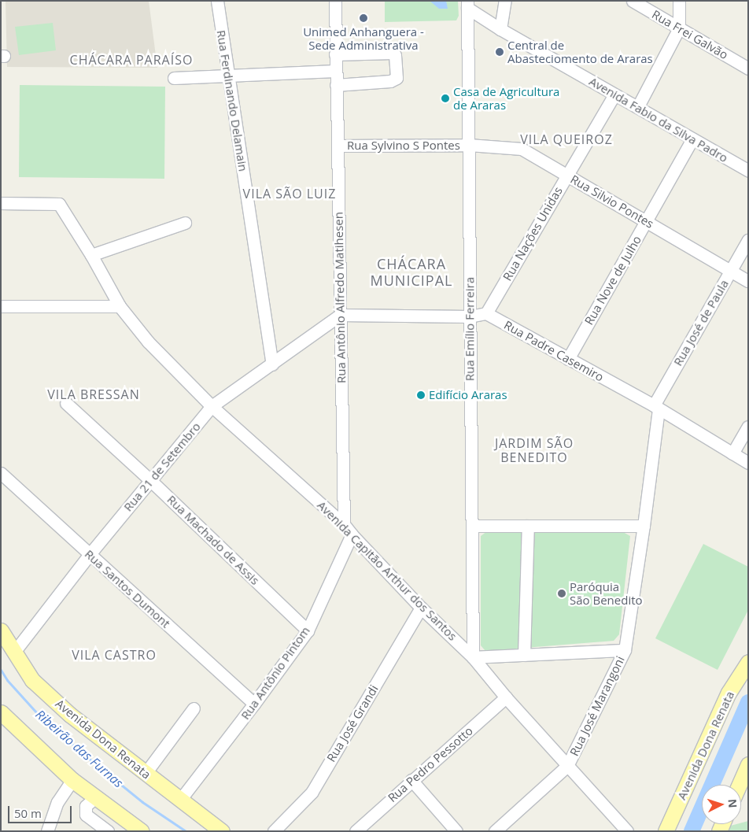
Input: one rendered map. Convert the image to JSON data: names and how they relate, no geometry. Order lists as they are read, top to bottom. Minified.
{"streets":{"main road":["Avenida Dona Renata"],"street":["Rua Frei Galvão","Rua Ferdinando Delamain","Avenida Fabio da Silva Padro","Rua Sylvino S Pontes","Rua Silvio Pontes","Rua Nações Unidas","Rua Nove de Julho","Rua Antônio Alfredo Matihesen","Rua José de Paula","Rua Emílio Ferreira","Rua Padre Casemiro","Rua 21 de Setembro","Rua Machado de Assis","Avenida Capitão Arthur dos Santos","Rua Santos Dumont","Rua Antônio Pintom","Rua José Marangoni","Rua José Grandi","Rua Pedro Pessotto"]},"crossings":[["Rua Ferdinando Delamain","Rua 21 de Setembro"],["Avenida Fabio da Silva Padro","Rua Nações Unidas"],["Avenida Fabio da Silva Padro","Rua Nove de Julho"],["Avenida Fabio da Silva Padro","Rua Emílio Ferreira"],["Rua Sylvino S Pontes","Rua Silvio Pontes"],["Rua Sylvino S Pontes","Rua Antônio Alfredo Matihesen"],["Rua Sylvino S Pontes","Rua Emílio Ferreira"],["Rua Silvio Pontes","Rua Nações Unidas"],["Rua Silvio Pontes","Rua Nove de Julho"],["Rua Silvio Pontes","Rua José de Paula"],["Rua Silvio Pontes","Rua Emílio Ferreira"],["Rua Nações Unidas","Rua Padre Casemiro"],["Rua Nove de Julho","Rua Padre Casemiro"],["Rua Antônio Alfredo Matihesen","Rua 21 de Setembro"],["Rua Antônio Alfredo Matihesen","Avenida Capitão Arthur dos Santos"],["Rua José de Paula","Rua Padre Casemiro"],["Rua José de Paula","Rua José Marangoni"],["Rua Emílio Ferreira","Avenida Capitão Arthur dos Santos"],["Rua Padre Casemiro","Rua José Marangoni"],["Rua 21 de Setembro","Rua Machado de Assis"],["Rua 21 de Setembro","Avenida Capitão Arthur dos Santos"],["Rua 21 de Setembro","Rua Santos Dumont"],["Rua 21 de Setembro","Avenida Dona Renata"],["Rua Machado de Assis","Rua Antônio Pintom"],["Avenida Capitão Arthur dos Santos","Rua Antônio Pintom"],["Avenida Capitão Arthur dos Santos","Rua José Marangoni"],["Avenida Capitão Arthur dos Santos","Rua José Grandi"],["Avenida Capitão Arthur dos Santos","Rua Pedro Pessotto"],["Rua Santos Dumont","Rua Antônio Pintom"],["Rua Antônio Pintom","Avenida Dona Renata"]],"districts":["CHÁCARA PARAÍSO","VILA QUEIROZ","VILA SÃO LUIZ","CHÁCARA MUNICIPAL","VILA BRESSAN","JARDIM SÃO BENEDITO","VILA CASTRO"],"water":["Ribeirão das Furnas"],"places":["Unimed Anhanguera - Sede Administrativa","Central de Abasteciomento de Araras","Casa de Agricultura de Araras","Edifício Araras","Paróquia São Benedito"],"scale_bar":"50 m","north":"right"}
